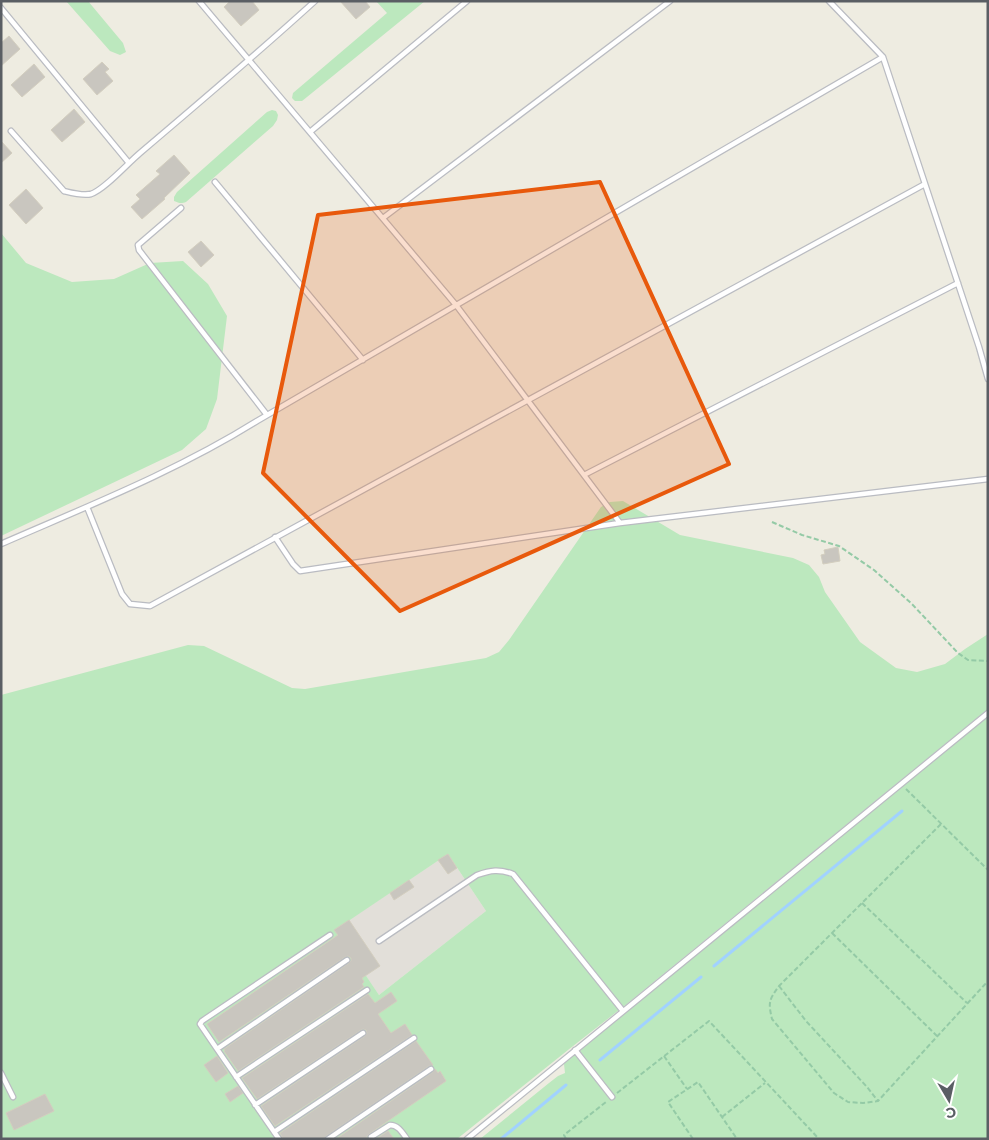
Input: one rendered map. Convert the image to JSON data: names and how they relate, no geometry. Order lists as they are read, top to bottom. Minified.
{"north":"bottom"}
